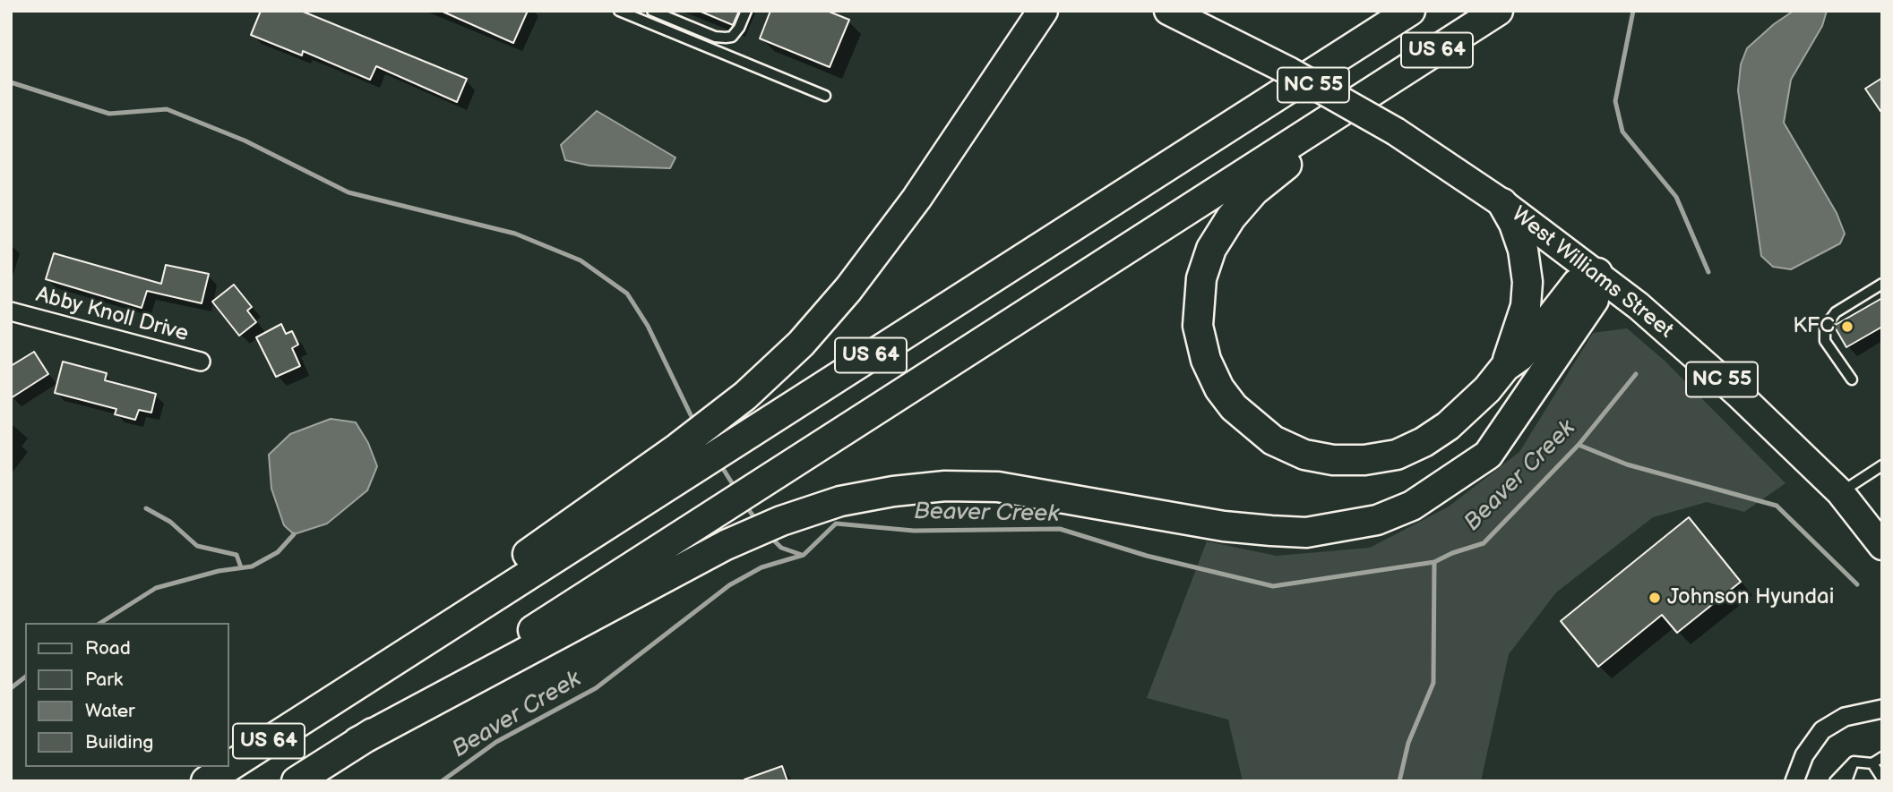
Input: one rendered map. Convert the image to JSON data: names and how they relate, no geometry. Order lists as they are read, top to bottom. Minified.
{"streets":{"highway":["US 64"],"main road":["NC 55","West Williams Street"],"street":["Abby Knoll Drive"]},"water":["Beaver Creek"],"places":["KFC","Johnson Hyundai"],"legend":["Road","Park","Water","Building"]}
